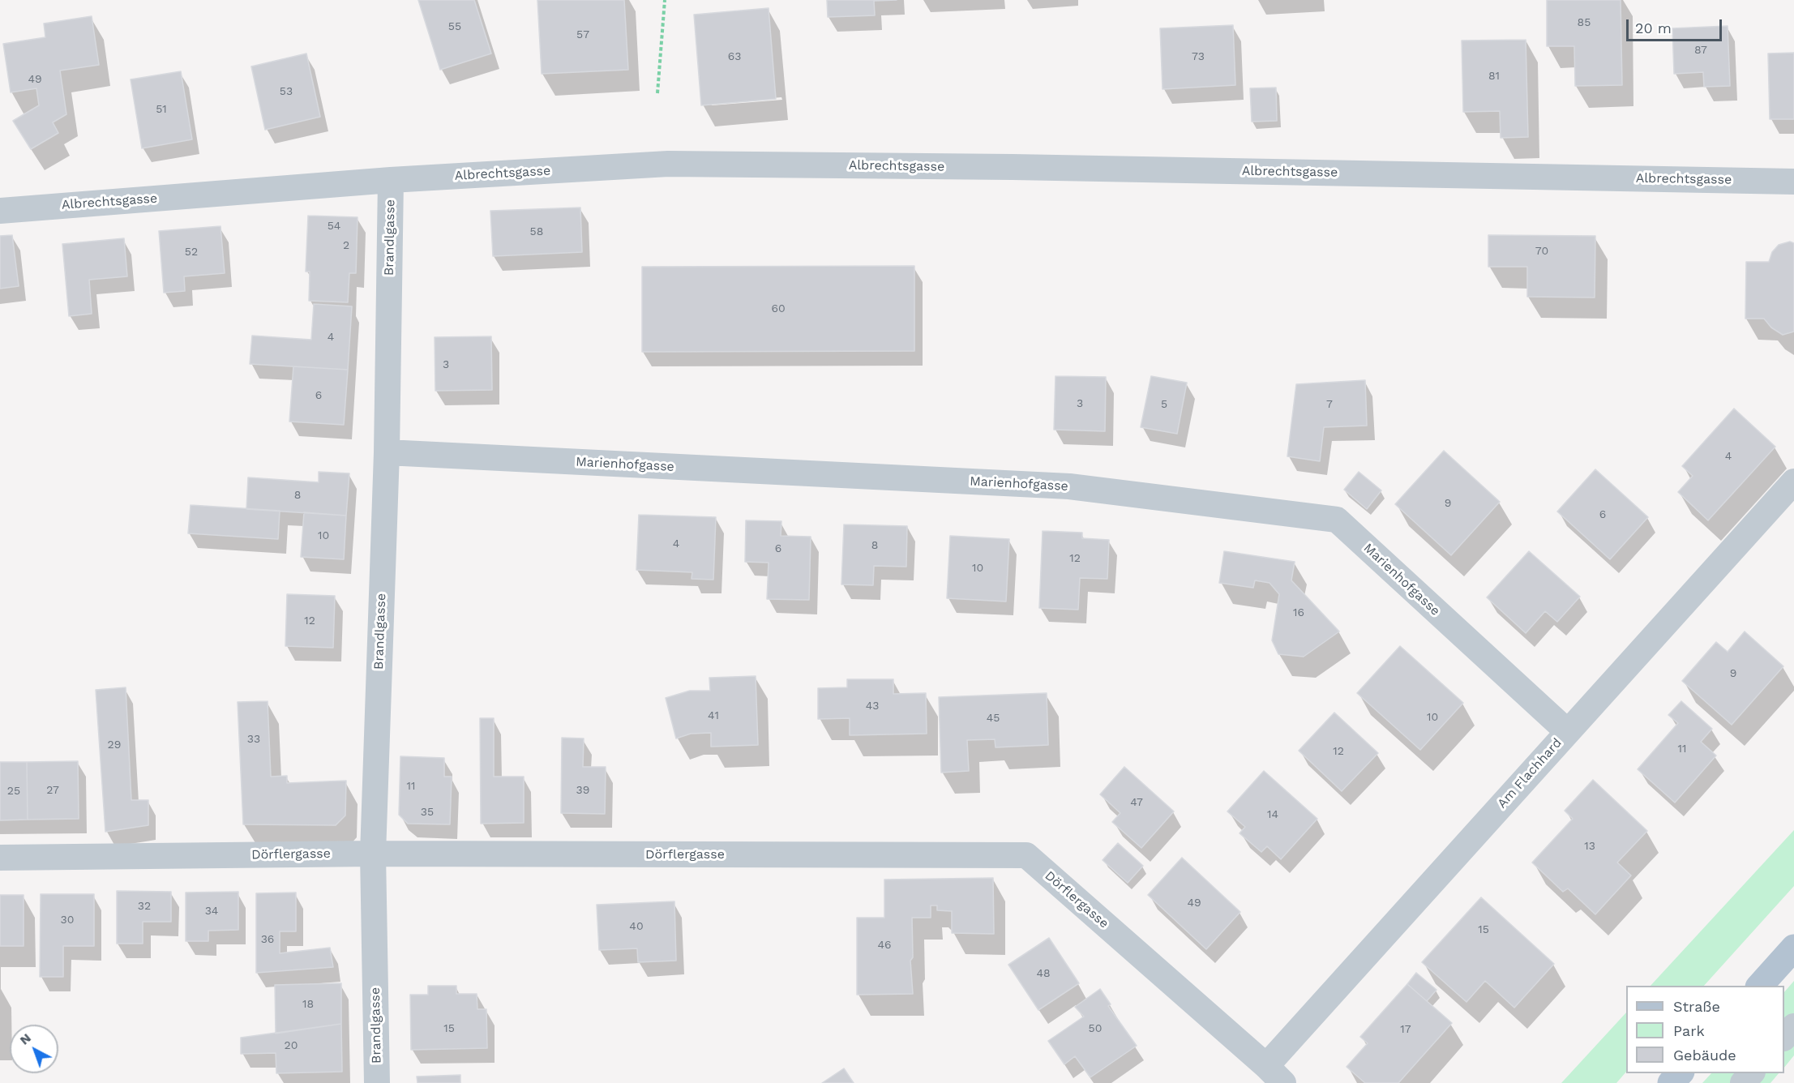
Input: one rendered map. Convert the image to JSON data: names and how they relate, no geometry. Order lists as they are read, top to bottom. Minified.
{"streets":{"street":["Albrechtsgasse","Brandlgasse","Marienhofgasse","Am Flachhard","Dörflergasse"]},"crossings":[["Albrechtsgasse","Brandlgasse"],["Brandlgasse","Marienhofgasse"],["Brandlgasse","Dörflergasse"],["Marienhofgasse","Am Flachhard"],["Am Flachhard","Dörflergasse"]],"house_numbers":["85","55","57","87","63","73","81","49","53","51","54","58","2","70","52","60","4","3","6","3","5","7","4","8","9","6","10","4","8","6","12","10","16","12","9","43","41","10","45","33","29","11","12","11","27","39","25","47","35","14","13","49","32","34","30","40","15","36","46","48","18","15","50","17","20"],"legend":["Straße","Park","Gebäude"],"scale_bar":"20 m","north":"top left"}
